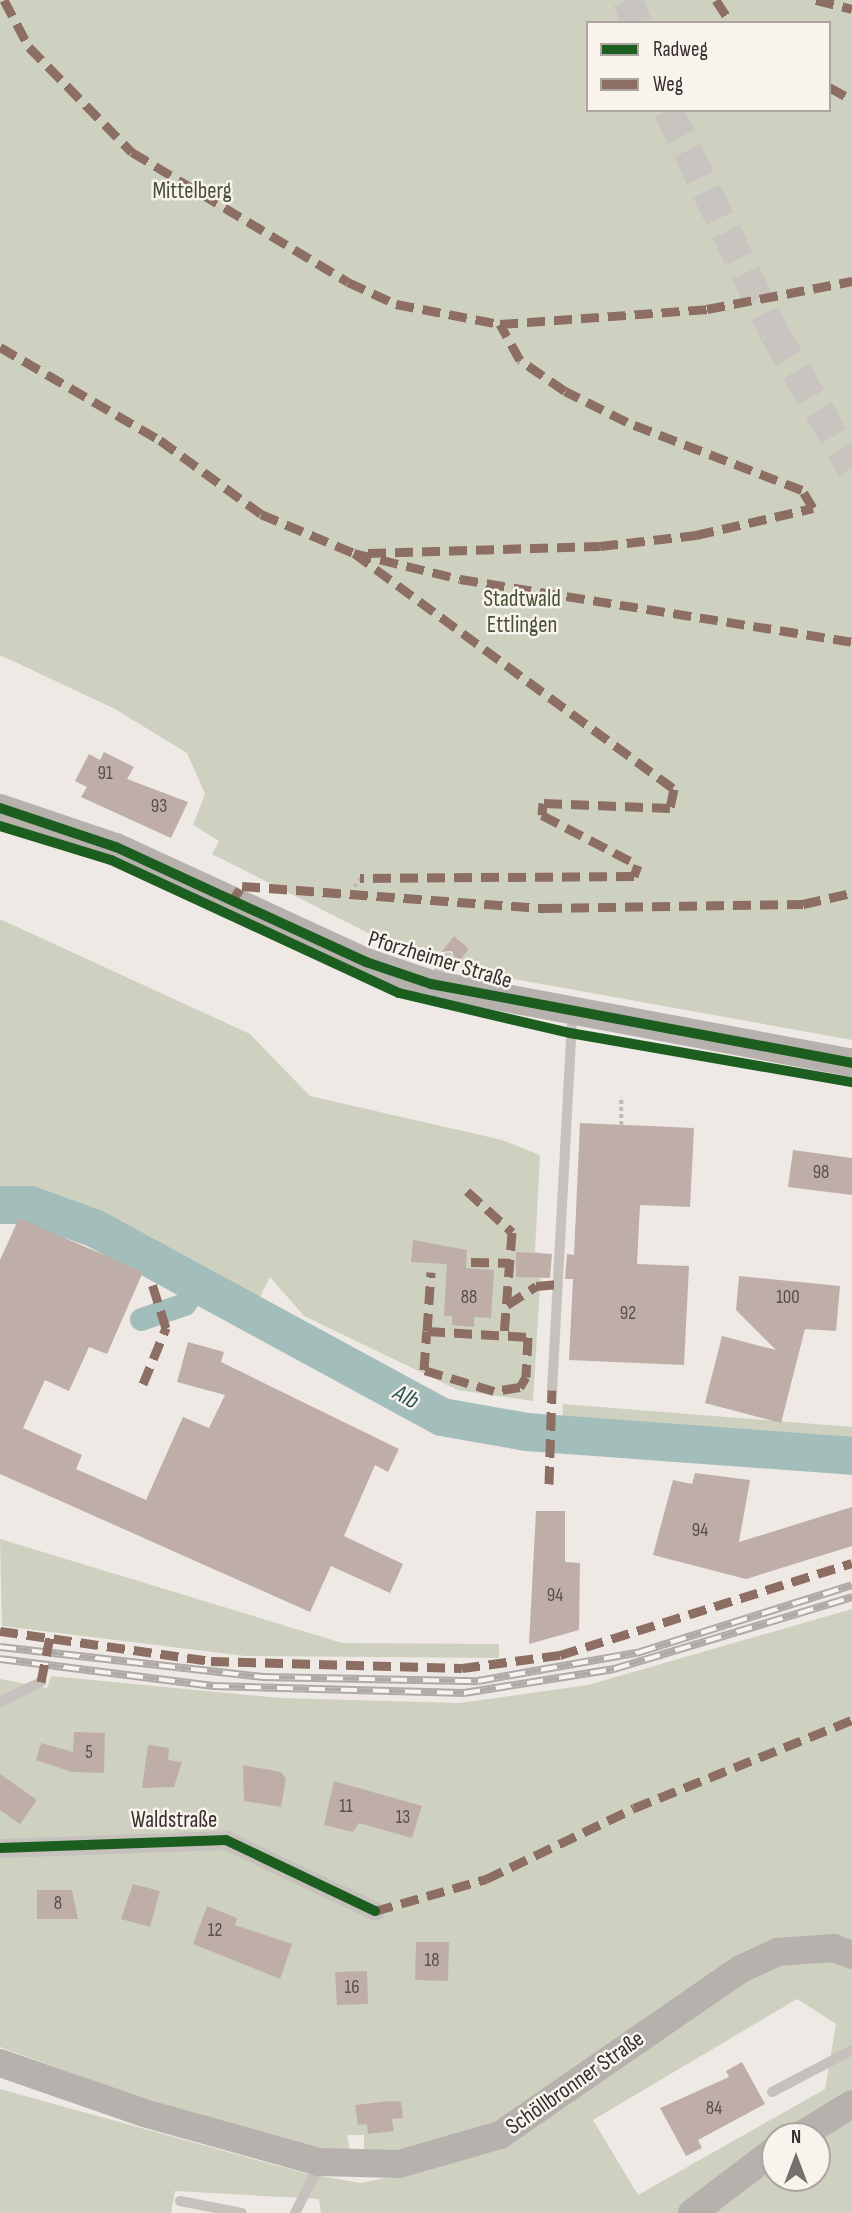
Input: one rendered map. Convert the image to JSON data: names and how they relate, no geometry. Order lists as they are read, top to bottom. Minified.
{"streets":{"main road":["Pforzheimer Straße","Schöllbronner Straße"],"street":["Waldstraße"]},"water":["Alb"],"parks":["Mittelberg","Stadtwald Ettlingen"],"house_numbers":["91","93","98","88","100","92","94","94","5","11","13","8","12","18","16","84"],"legend":["Radweg","Weg"],"north":"top"}
